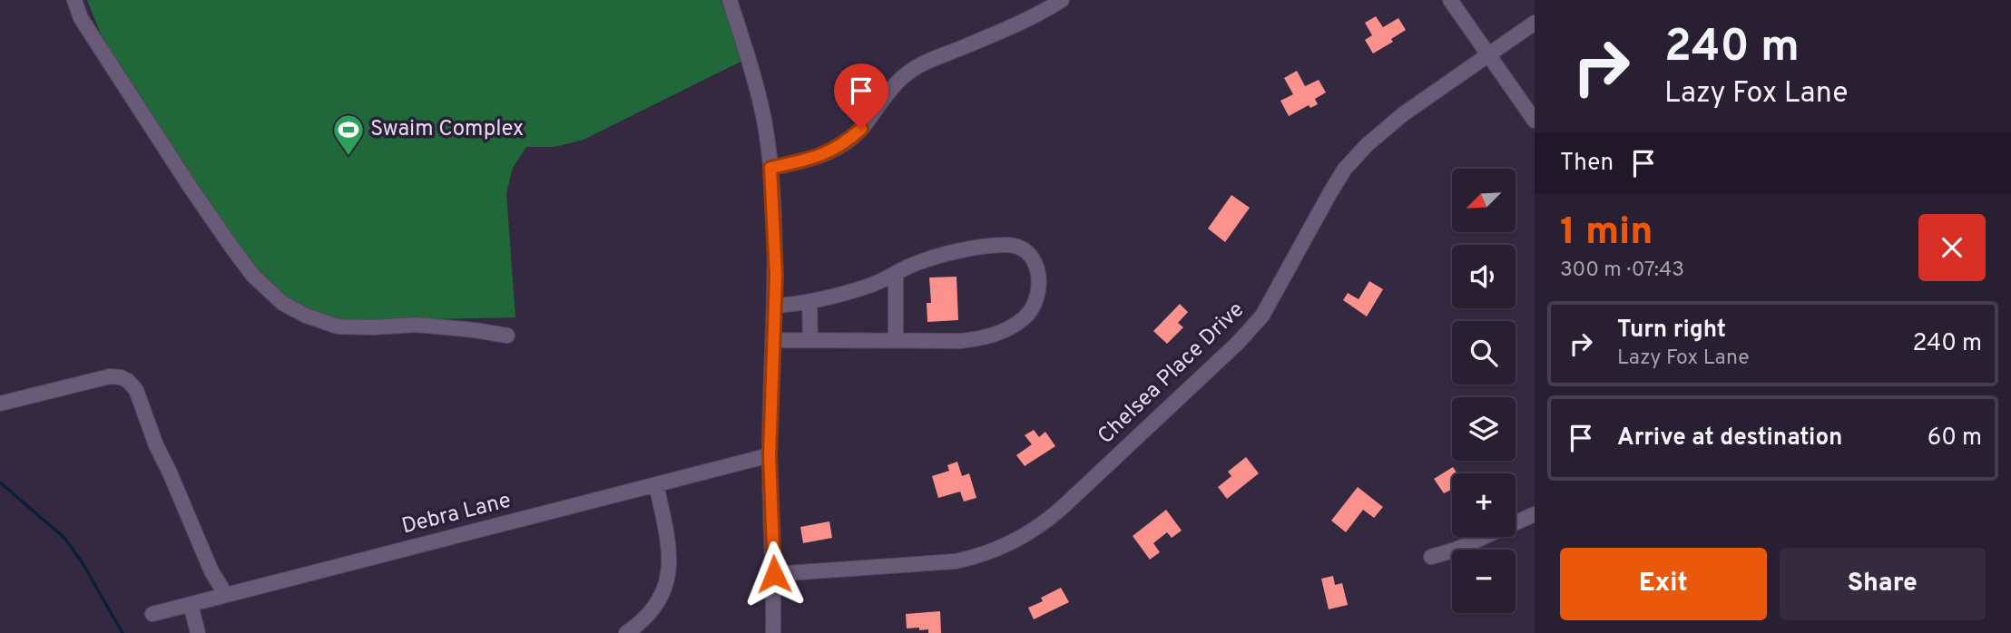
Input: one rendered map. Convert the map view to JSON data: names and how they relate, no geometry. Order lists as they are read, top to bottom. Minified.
{"streets":{"street":["Chelsea Place Drive","Debra Lane"]},"places":{"sports":["Swaim Complex"]},"north":"bottom left","page":{"turn":["240 m","Lazy Fox Lane"],"then":"Then","map_buttons":["+","−"],"heading":["1 min","300 m · 07:43"],"list":[{"name":"Turn right","note":"Lazy Fox Lane","value":"240 m"},{"name":"Arrive at destination","value":"60 m"}],"buttons":["Exit","Share"]}}
